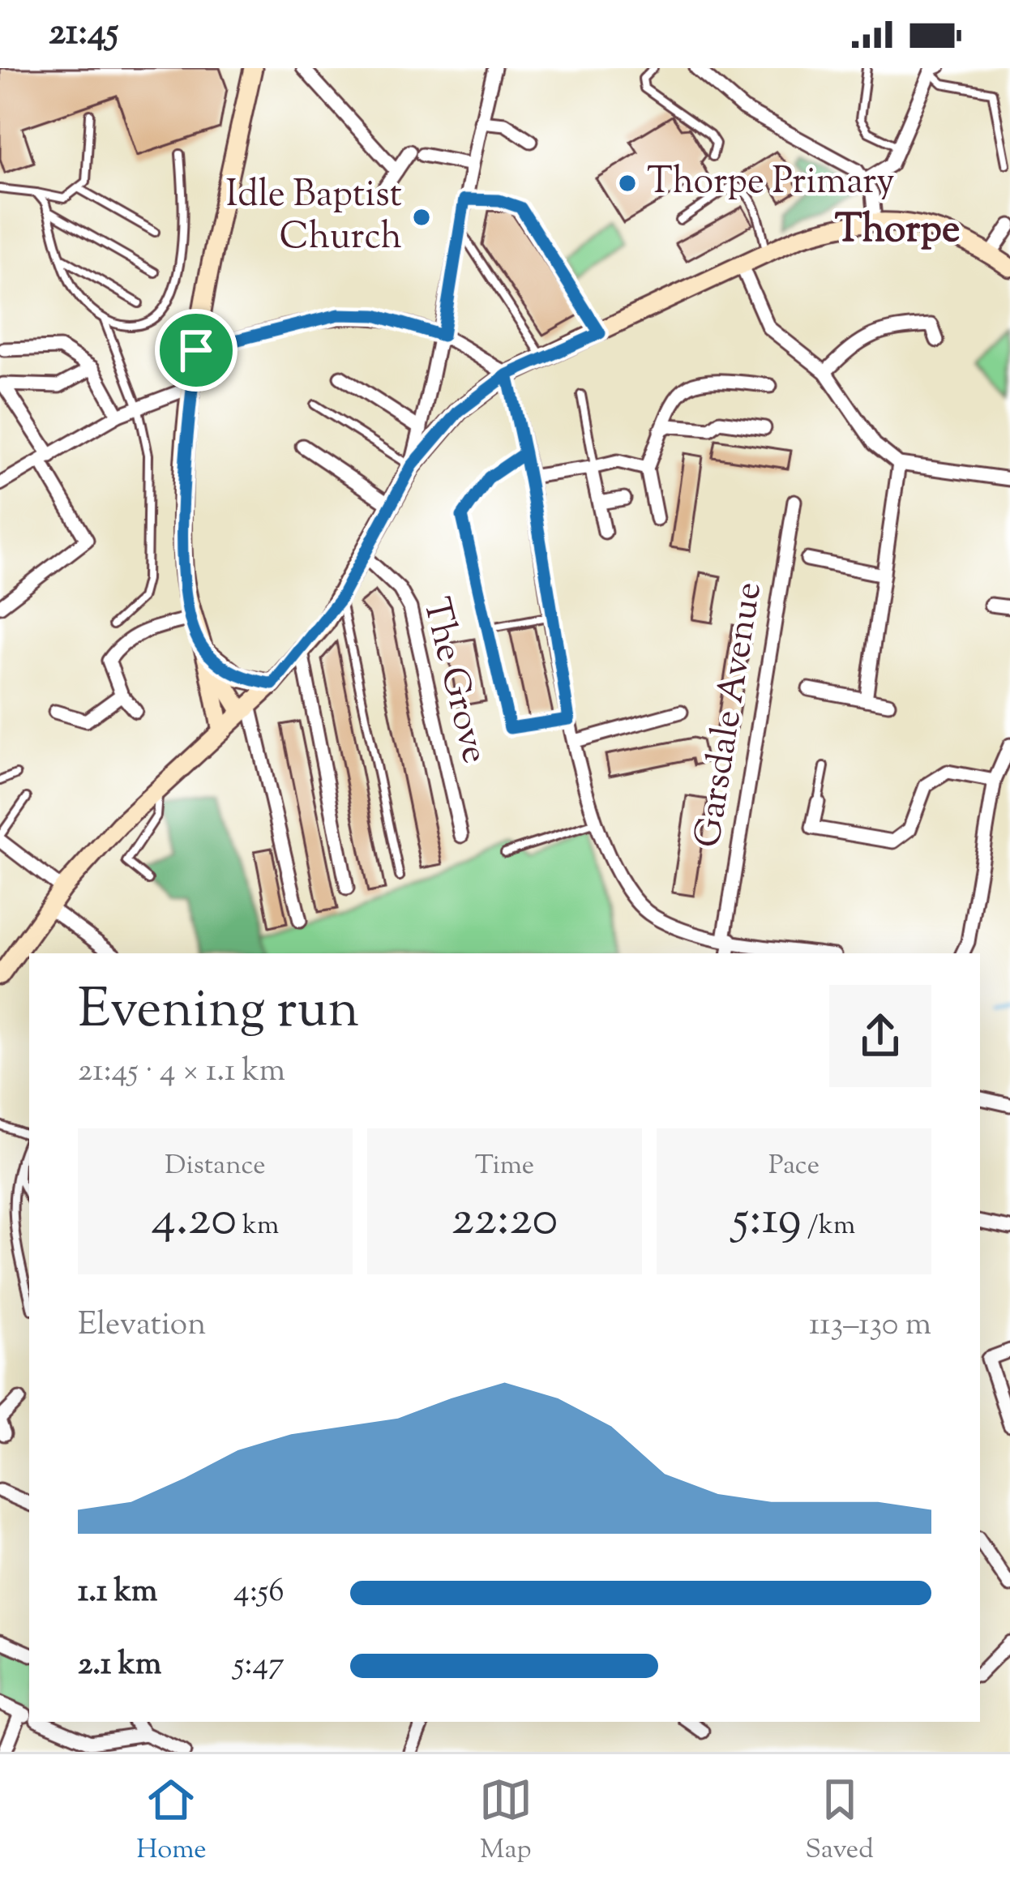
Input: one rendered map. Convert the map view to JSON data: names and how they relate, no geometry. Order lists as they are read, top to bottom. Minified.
{"streets":{"street":["The Grove","Garsdale Avenue"]},"districts":["Thorpe"],"places":["Thorpe Primary","Idle Baptist Church"],"page":{"status":"21:45","heading":["Evening run","21:45 · 4 × 1.1 km"],"stats":[["Distance","4.20 km"],["Time","22:20"],["Pace","5:19 /km"]],"chart":["Elevation","113–130 m"],"list":[{"name":"1.1 km","note":"4:56"},{"name":"2.1 km","note":"5:47"}],"tabs":["Home","Map","Saved"]}}
